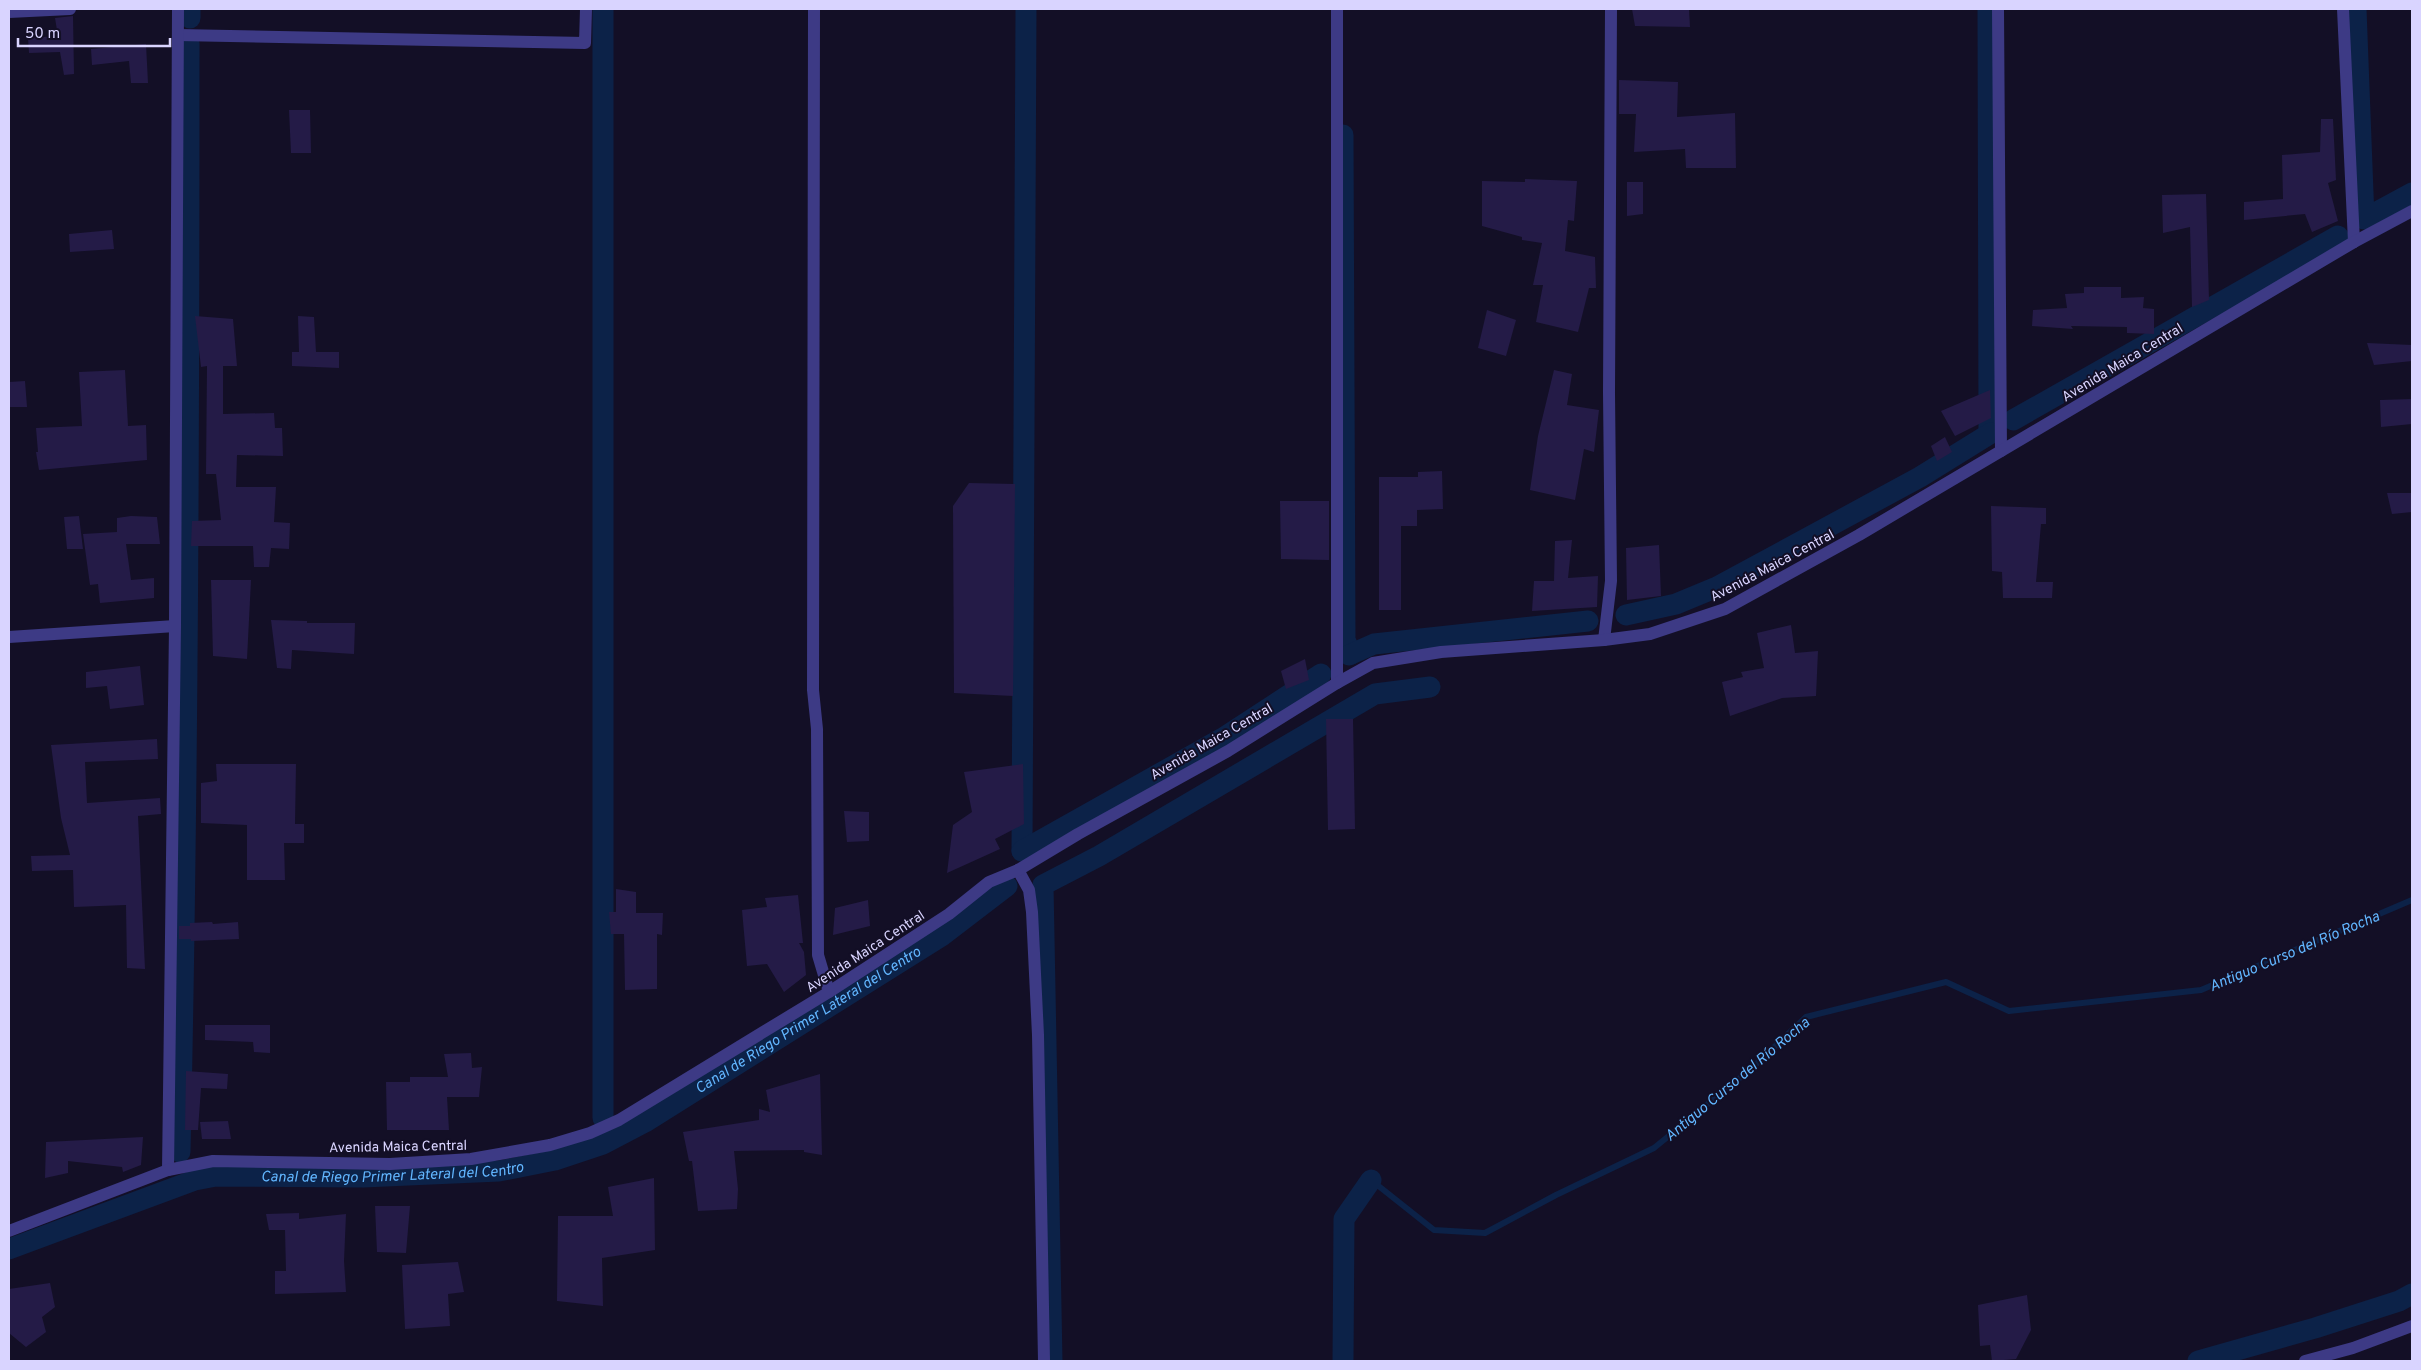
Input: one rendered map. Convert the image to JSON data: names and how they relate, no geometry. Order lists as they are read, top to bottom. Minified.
{"streets":{"street":["Avenida Maica Central"]},"water":["Antiguo Curso del Río Rocha","Canal de Riego Primer Lateral del Centro"],"scale_bar":"50 m"}
